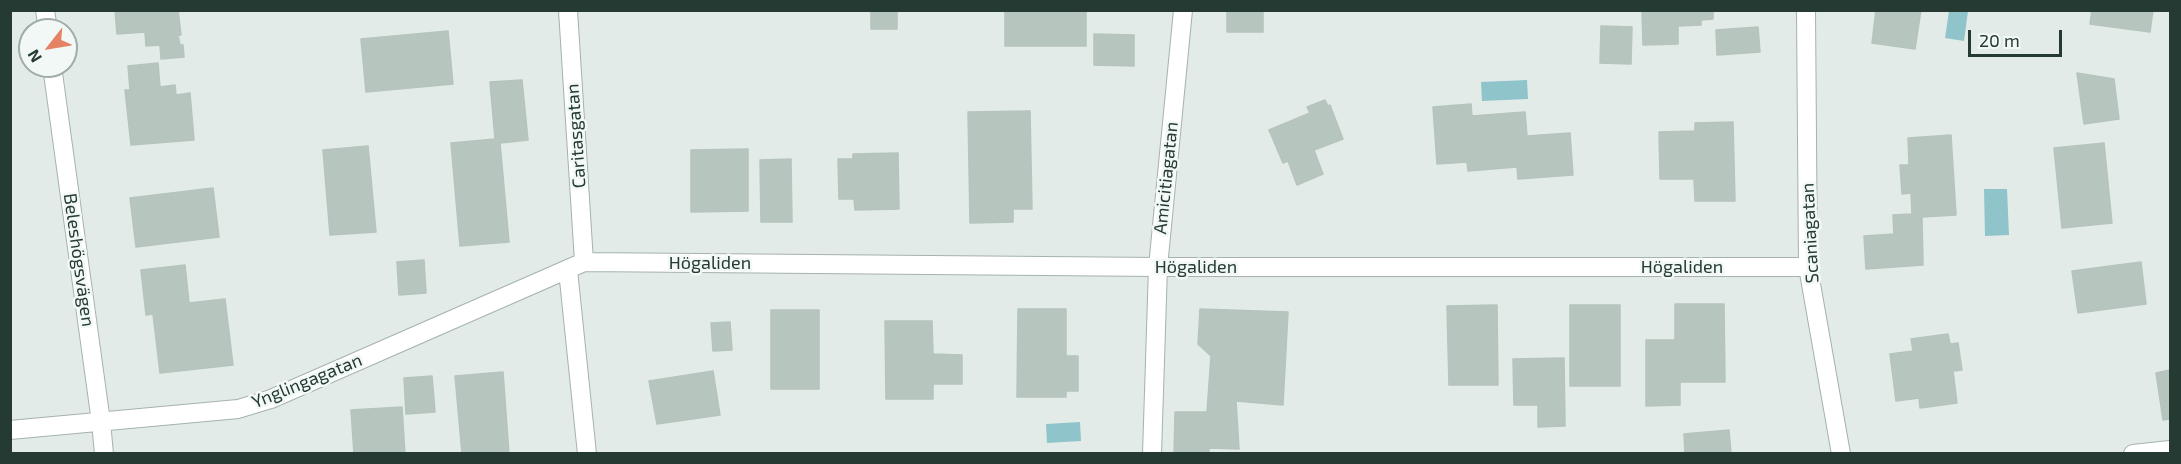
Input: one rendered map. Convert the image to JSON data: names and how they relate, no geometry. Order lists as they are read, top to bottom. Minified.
{"streets":{"street":["Caritasgatan","Amicitiagatan","Scaniagatan","Beleshögsvägen","Högaliden","Ynglingagatan"]},"crossings":[["Caritasgatan","Högaliden"],["Caritasgatan","Ynglingagatan"],["Amicitiagatan","Högaliden"],["Scaniagatan","Högaliden"],["Beleshögsvägen","Ynglingagatan"],["Högaliden","Ynglingagatan"]],"scale_bar":"20 m","north":"bottom left"}
